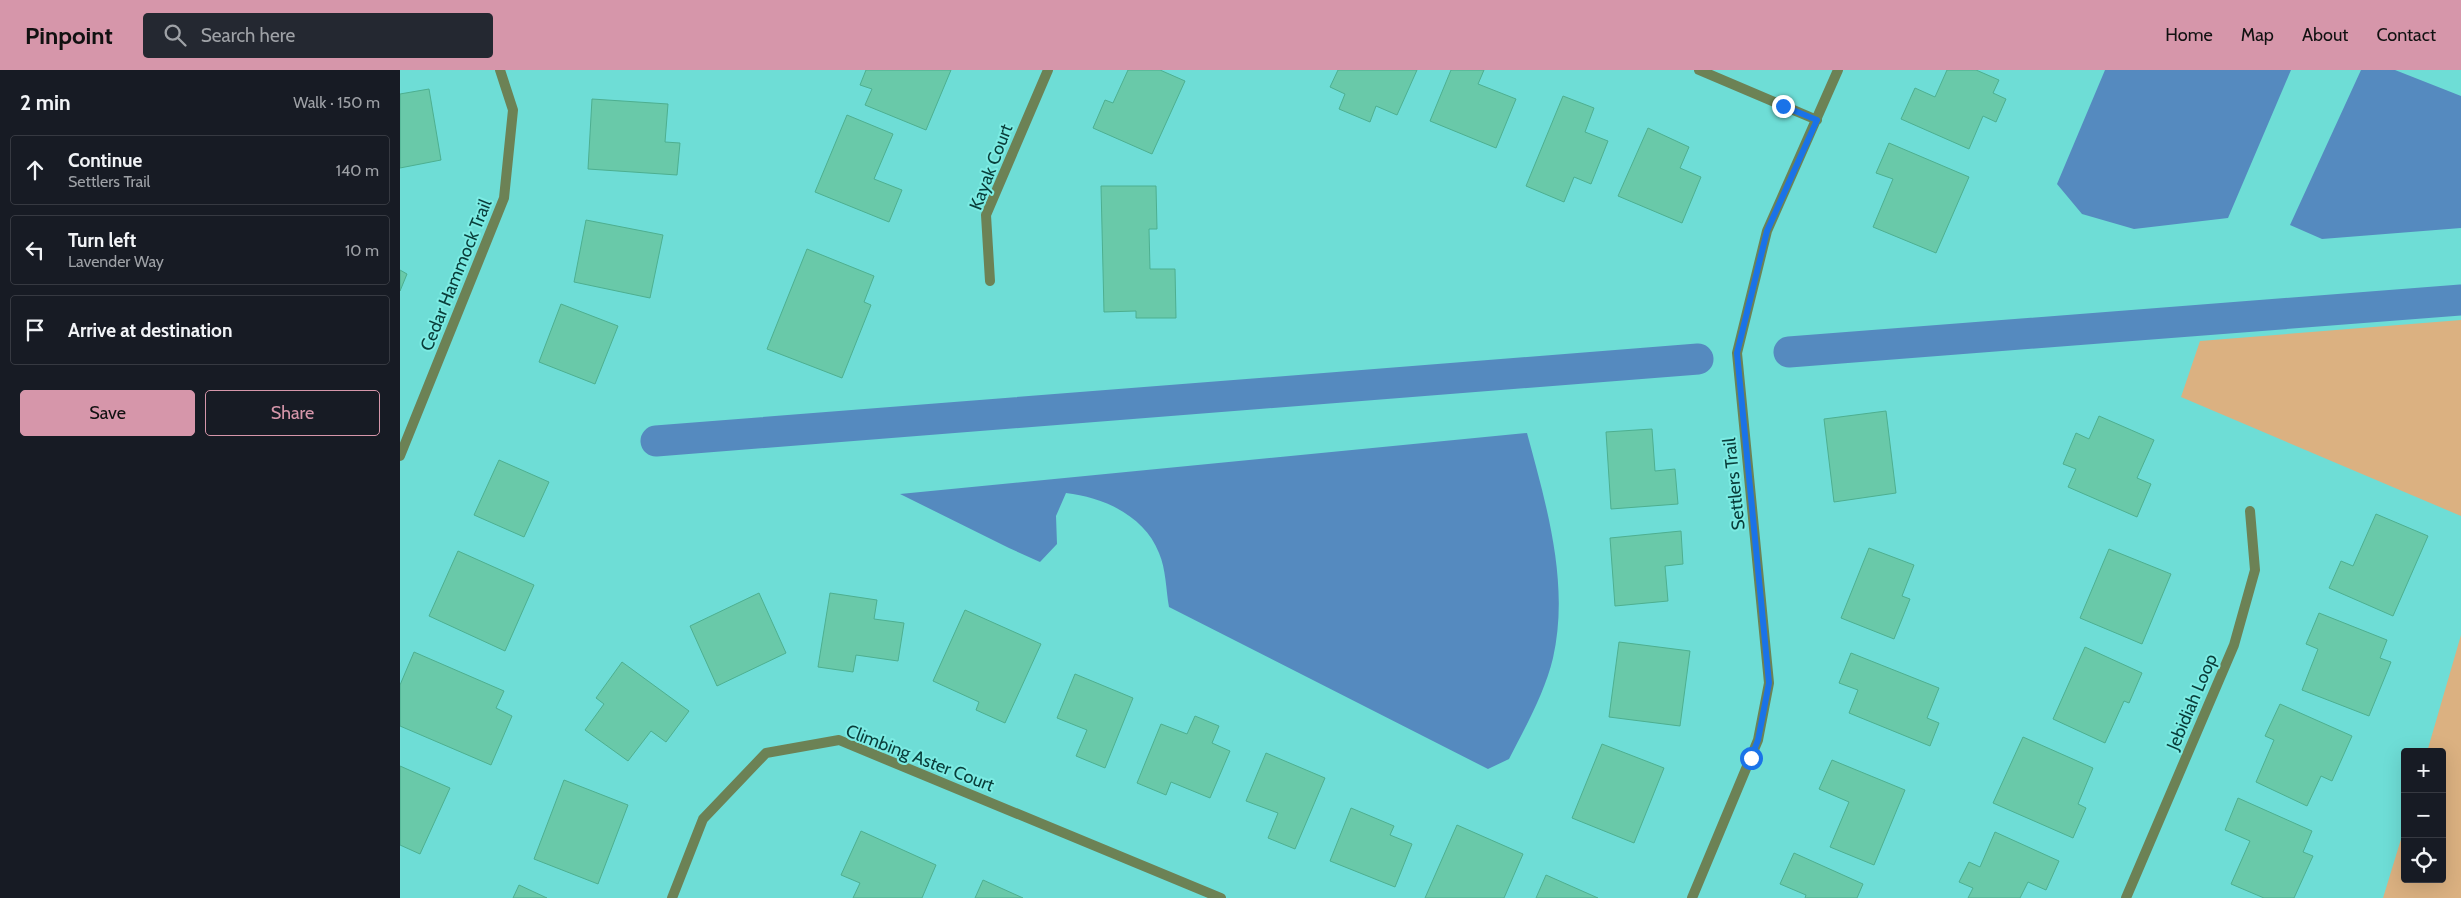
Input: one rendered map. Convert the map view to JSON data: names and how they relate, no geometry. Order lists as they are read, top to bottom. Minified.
{"streets":{"street":["Kayak Court","Cedar Hammock Trail","Settlers Trail","Jebidiah Loop","Climbing Aster Court"]},"page":{"header":"Pinpoint","search":"Search here","nav":["Home","Map","About","Contact"],"heading":["2 min","Walk · 150 m"],"list":[["Continue","Settlers Trail","140 m"],["Turn left","Lavender Way","10 m"],"Arrive at destination"],"buttons":["Save","Share"],"map_buttons":["+","−"]}}
